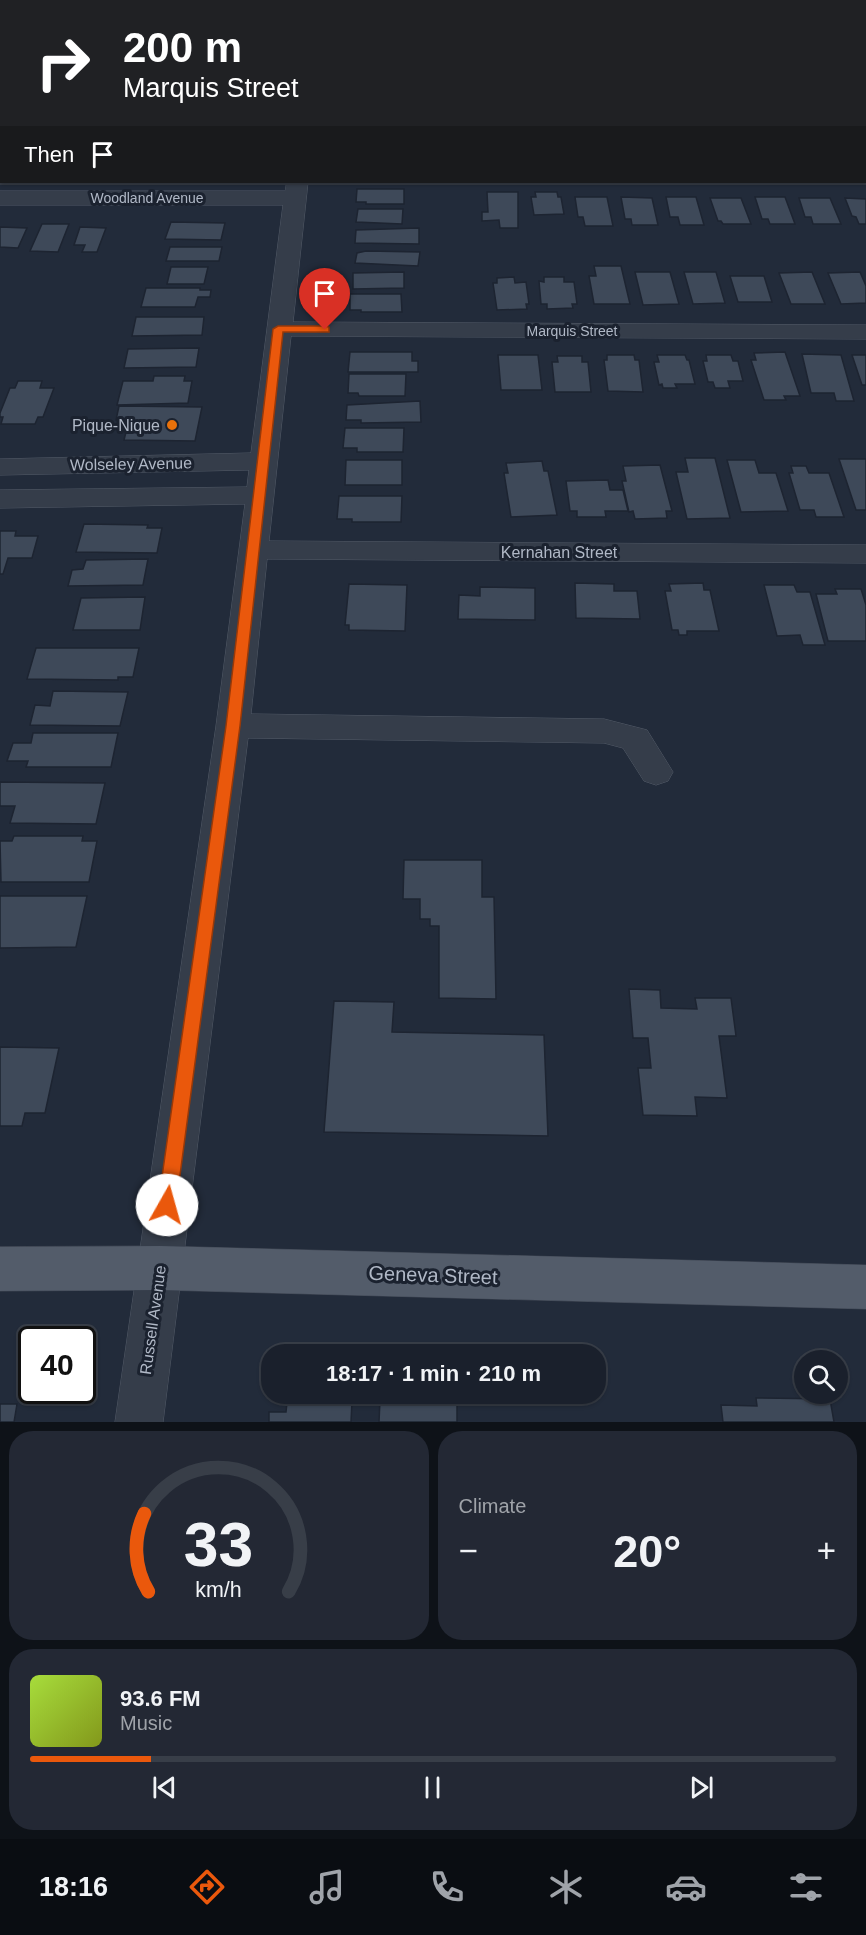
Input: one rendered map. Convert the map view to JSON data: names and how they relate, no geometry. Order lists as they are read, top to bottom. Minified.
{"streets":{"main road":["Geneva Street"],"street":["Woodland Avenue","Marquis Street","Wolseley Avenue","Kernahan Street","Russell Avenue"]},"crossings":[["Woodland Avenue","Russell Avenue"],["Marquis Street","Russell Avenue"],["Wolseley Avenue","Russell Avenue"],["Kernahan Street","Russell Avenue"],["Geneva Street","Russell Avenue"]],"places":["Pique-Nique"],"page":{"turn":["200 m","Marquis Street"],"then":"Then","limit":"40","trip":"18:17 · 1 min · 210 m","tile":"Climate","heat":["−","20°","+"],"song":["93.6 FM","Music"],"tabs":"18:16","gauge":["33","km/h"]}}
